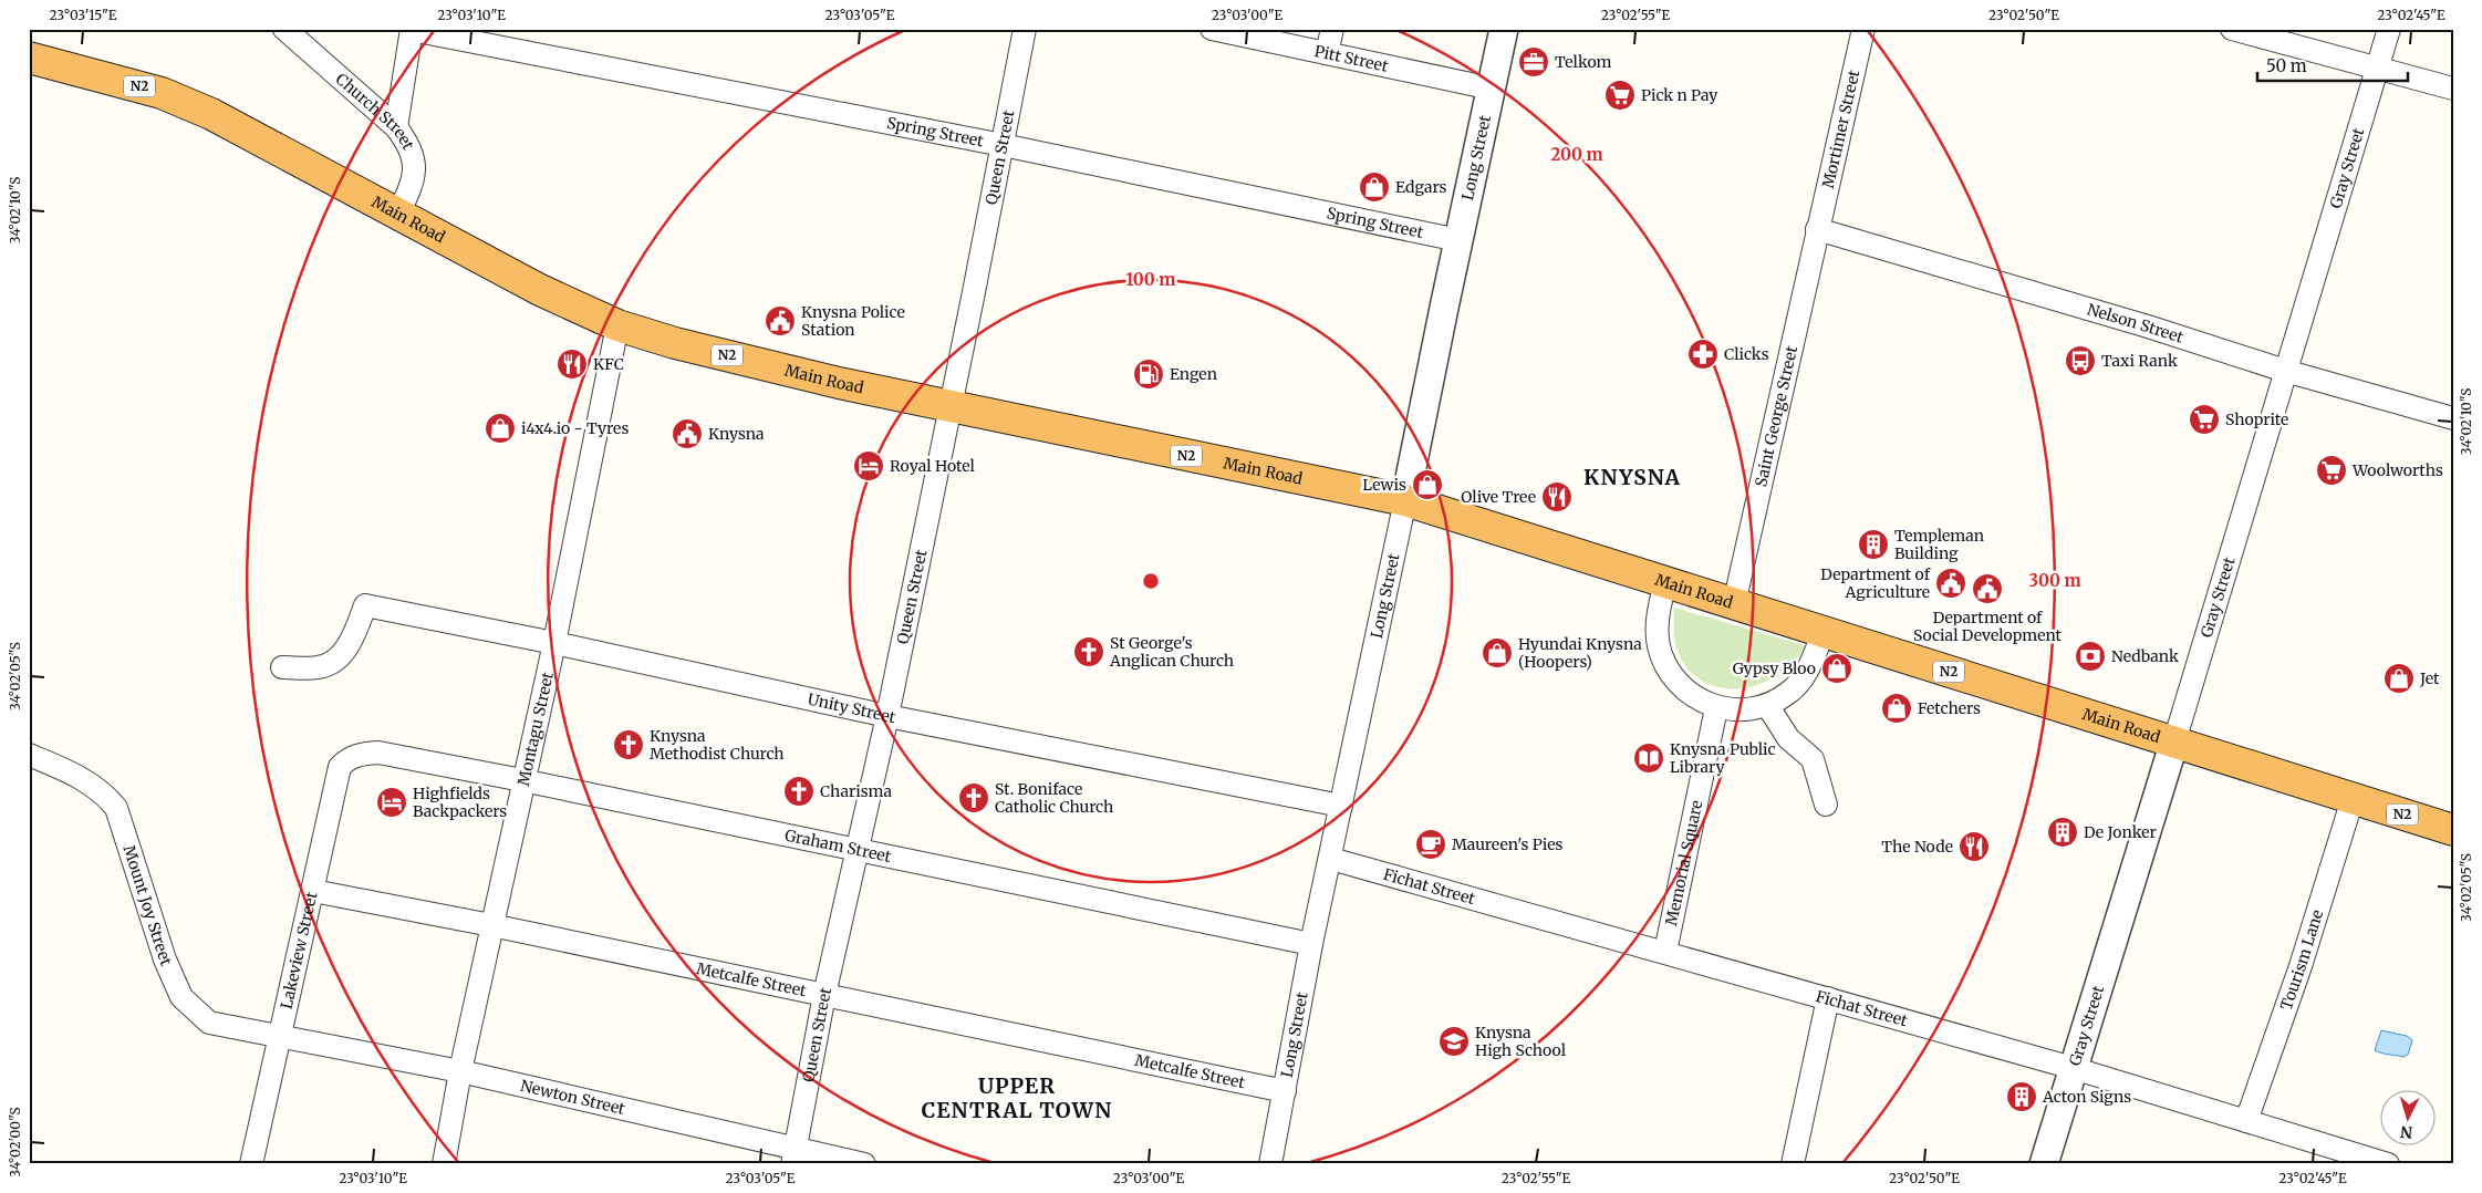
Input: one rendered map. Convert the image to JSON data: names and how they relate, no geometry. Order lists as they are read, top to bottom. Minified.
{"streets":{"highway":["N2","Main Road"],"street":["Pitt Street","Church Street","Mortimer Street","Spring Street","Long Street","Queen Street","Gray Street","Nelson Street","Saint George Street","Unity Street","Montagu Street","Graham Street","Memorial Square","Fichat Street","Mount Joy Street","Lakeview Street","Tourism Lane","Metcalfe Street","Newton Street"]},"crossings":[["Pitt Street","Long Street"],["Church Street","Main Road"],["Mortimer Street","Nelson Street"],["Mortimer Street","Saint George Street"],["Spring Street","Long Street"],["Spring Street","Queen Street"],["Long Street","Main Road"],["Long Street","Unity Street"],["Long Street","Graham Street"],["Long Street","Fichat Street"],["Long Street","Metcalfe Street"],["Queen Street","Main Road"],["Queen Street","Unity Street"],["Queen Street","Graham Street"],["Queen Street","Metcalfe Street"],["Queen Street","Newton Street"],["Gray Street","Main Road"],["Gray Street","Nelson Street"],["Gray Street","Fichat Street"],["Main Road","Saint George Street"],["Main Road","Montagu Street"],["Main Road","Tourism Lane"],["Nelson Street","Saint George Street"],["Unity Street","Montagu Street"],["Montagu Street","Graham Street"],["Montagu Street","Metcalfe Street"],["Montagu Street","Newton Street"],["Graham Street","Lakeview Street"],["Memorial Square","Fichat Street"],["Fichat Street","Tourism Lane"],["Mount Joy Street","Lakeview Street"],["Mount Joy Street","Newton Street"],["Lakeview Street","Metcalfe Street"],["Lakeview Street","Newton Street"]],"districts":["KNYSNA","UPPER CENTRAL TOWN"],"places":{"office":["Telkom"],"supermarket":["Pick n Pay","Shoprite","Woolworths"],"shop":["Edgars","i4x4.io - Tyres","Lewis","Hyundai Knysna (Hoopers)","Gypsy Bloo","Jet","Fetchers"],"public building":["Knysna Police Station","Knysna","Department of Agriculture","Department of Social Development"],"pharmacy":["Clicks"],"bus stop":["Taxi Rank"],"restaurant":["KFC","Olive Tree","The Node"],"fuel station":["Engen"],"hotel":["Royal Hotel","Highfields Backpackers"],"building":["Templeman Building","De Jonker","Acton Signs"],"church":["St George's Anglican Church","Knysna Methodist Church","Charisma","St. Boniface Catholic Church"],"bank":["Nedbank"],"library":["Knysna Public Library"],"cafe":["Maureen's Pies"],"school or university":["Knysna High School"]},"scale_bar":"50 m","north":"bottom","coordinates":["23°03'15\"E","23°03'10\"E","23°03'05\"E","23°03'00\"E","23°02'55\"E","23°02'50\"E","23°02'45\"E","34°02'10\"S","34°02'05\"S","34°02'00\"S"],"rings":["200 m","100 m","300 m"]}
